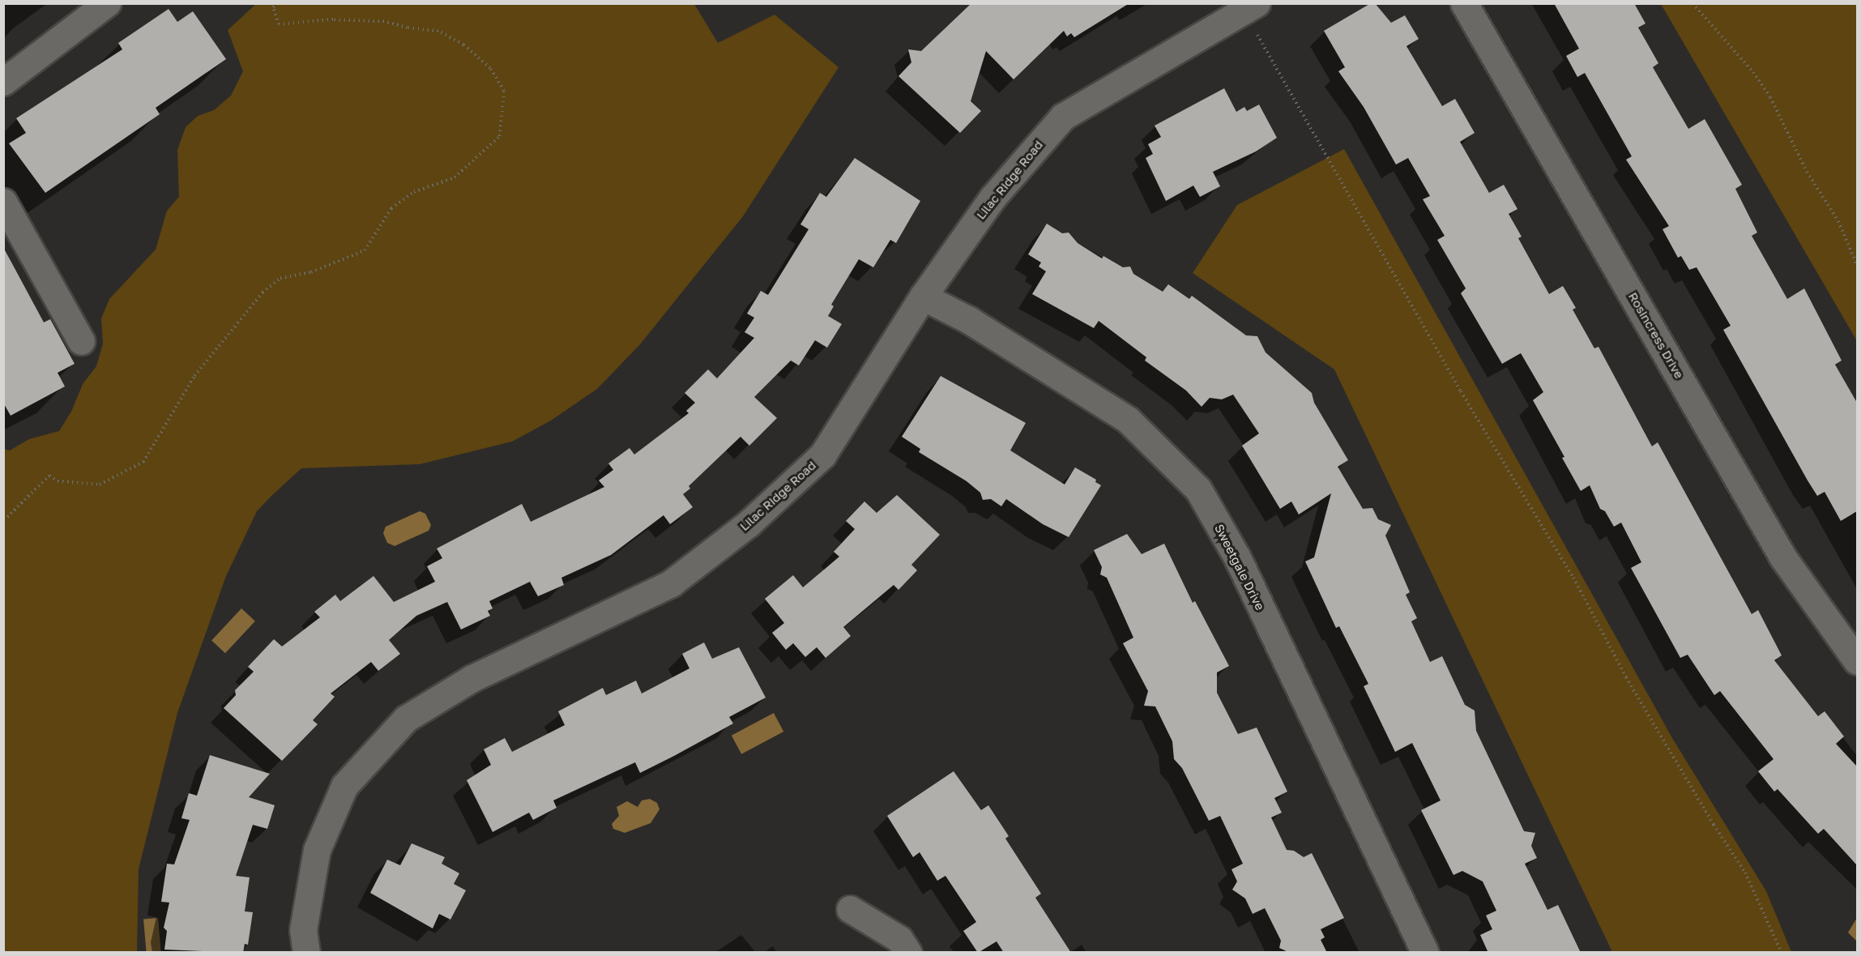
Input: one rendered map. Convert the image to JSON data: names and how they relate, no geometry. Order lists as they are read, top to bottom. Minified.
{"streets":{"street":["Lilac Ridge Road","Rosincress Drive","Sweetgale Drive"]},"crossings":[["Lilac Ridge Road","Sweetgale Drive"]]}
